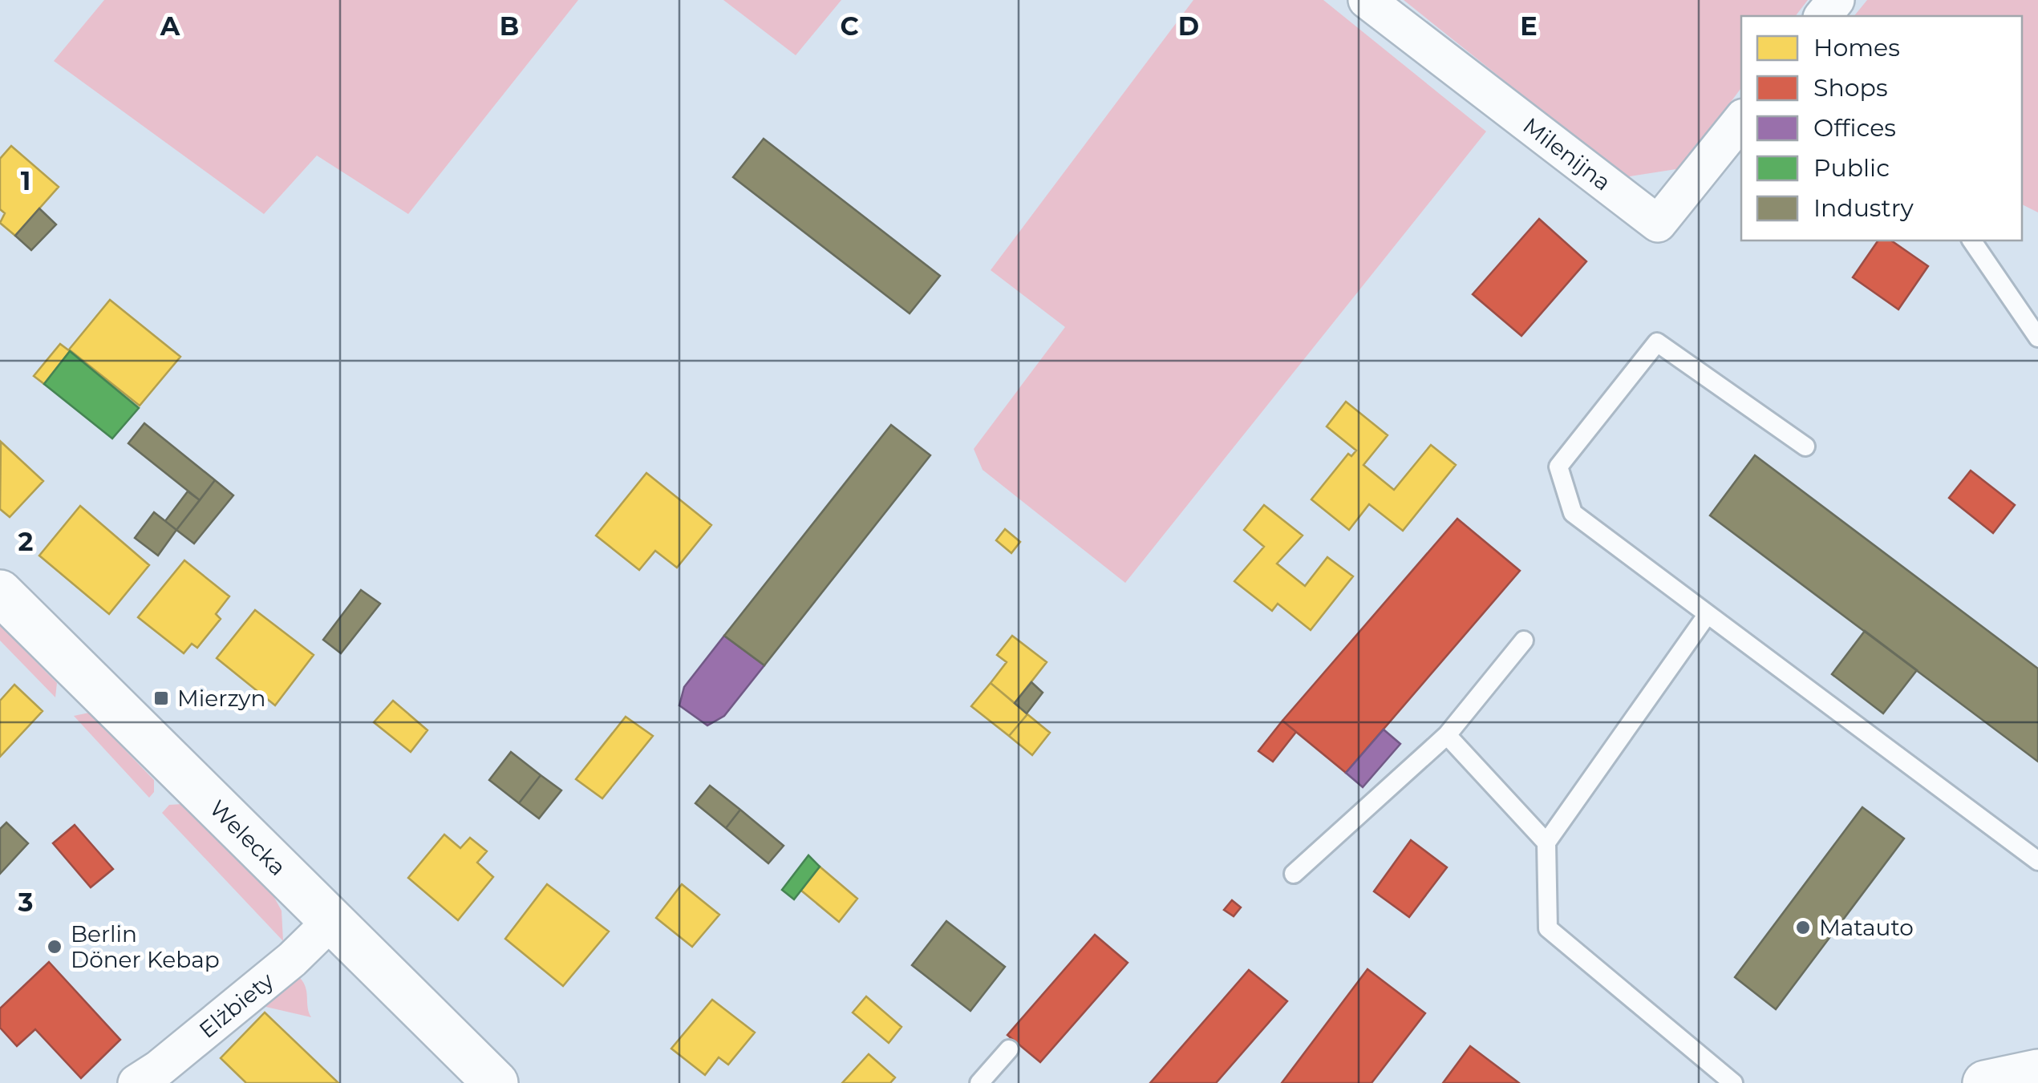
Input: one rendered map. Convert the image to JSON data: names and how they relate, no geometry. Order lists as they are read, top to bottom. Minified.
{"streets":{"main road":["Welecka"],"street":["Milenijna","Elżbiety"]},"crossings":[["Welecka","Elżbiety"]],"places":{"transit":["Mierzyn"],"other":["Matauto","Berlin Döner Kebap"]},"legend":["Homes","Shops","Offices","Public","Industry"],"grid":{"columns":["A","B","C","D","E"],"rows":["1","2","3"]}}
